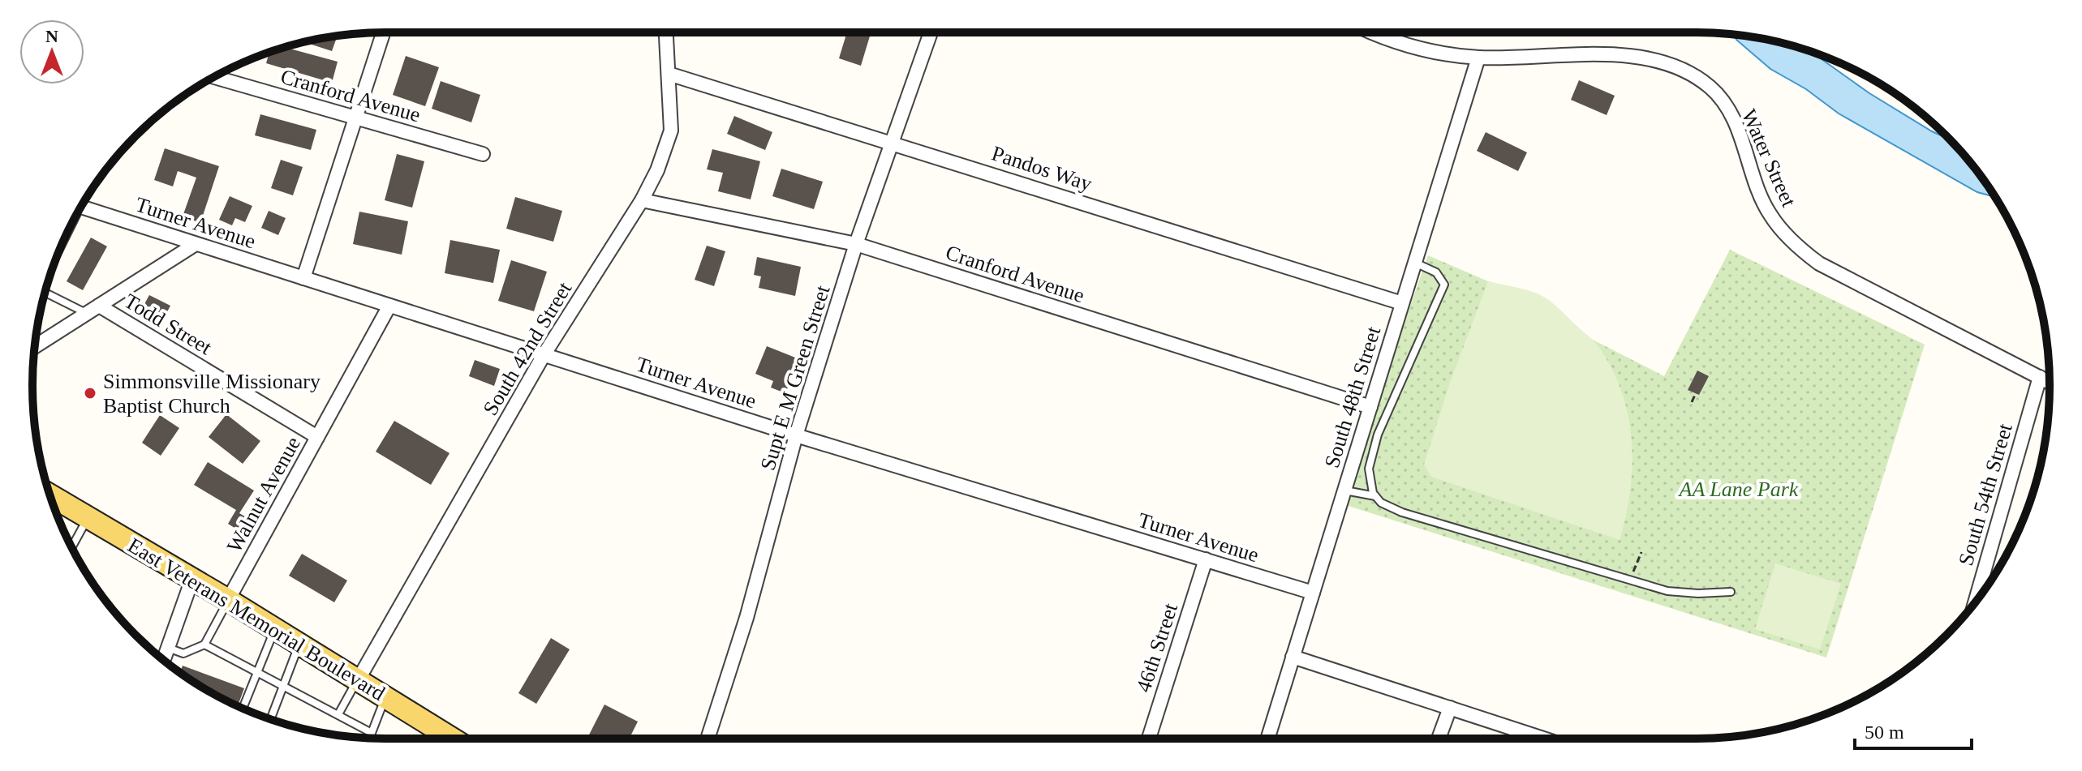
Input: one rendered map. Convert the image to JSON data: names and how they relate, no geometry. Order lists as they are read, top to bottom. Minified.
{"streets":{"main road":["East Veterans Memorial Boulevard"],"street":["Cranford Avenue","Water Street","Pandos Way","Turner Avenue","Todd Street","South 42nd Street","Supt E M Green Street","South 48th Street","Walnut Avenue","South 54th Street","46th Street"]},"crossings":[["Cranford Avenue","South 42nd Street"],["Cranford Avenue","Supt E M Green Street"],["Cranford Avenue","South 48th Street"],["Water Street","South 48th Street"],["Water Street","South 54th Street"],["Pandos Way","South 42nd Street"],["Pandos Way","Supt E M Green Street"],["Pandos Way","South 48th Street"],["Turner Avenue","South 42nd Street"],["Turner Avenue","Supt E M Green Street"],["Turner Avenue","South 48th Street"],["Turner Avenue","Walnut Avenue"],["Turner Avenue","46th Street"],["Todd Street","Walnut Avenue"],["South 42nd Street","East Veterans Memorial Boulevard"],["Walnut Avenue","East Veterans Memorial Boulevard"]],"parks":["AA Lane Park"],"places":["Simmonsville Missionary Baptist Church"],"scale_bar":"50 m","north":"top"}
